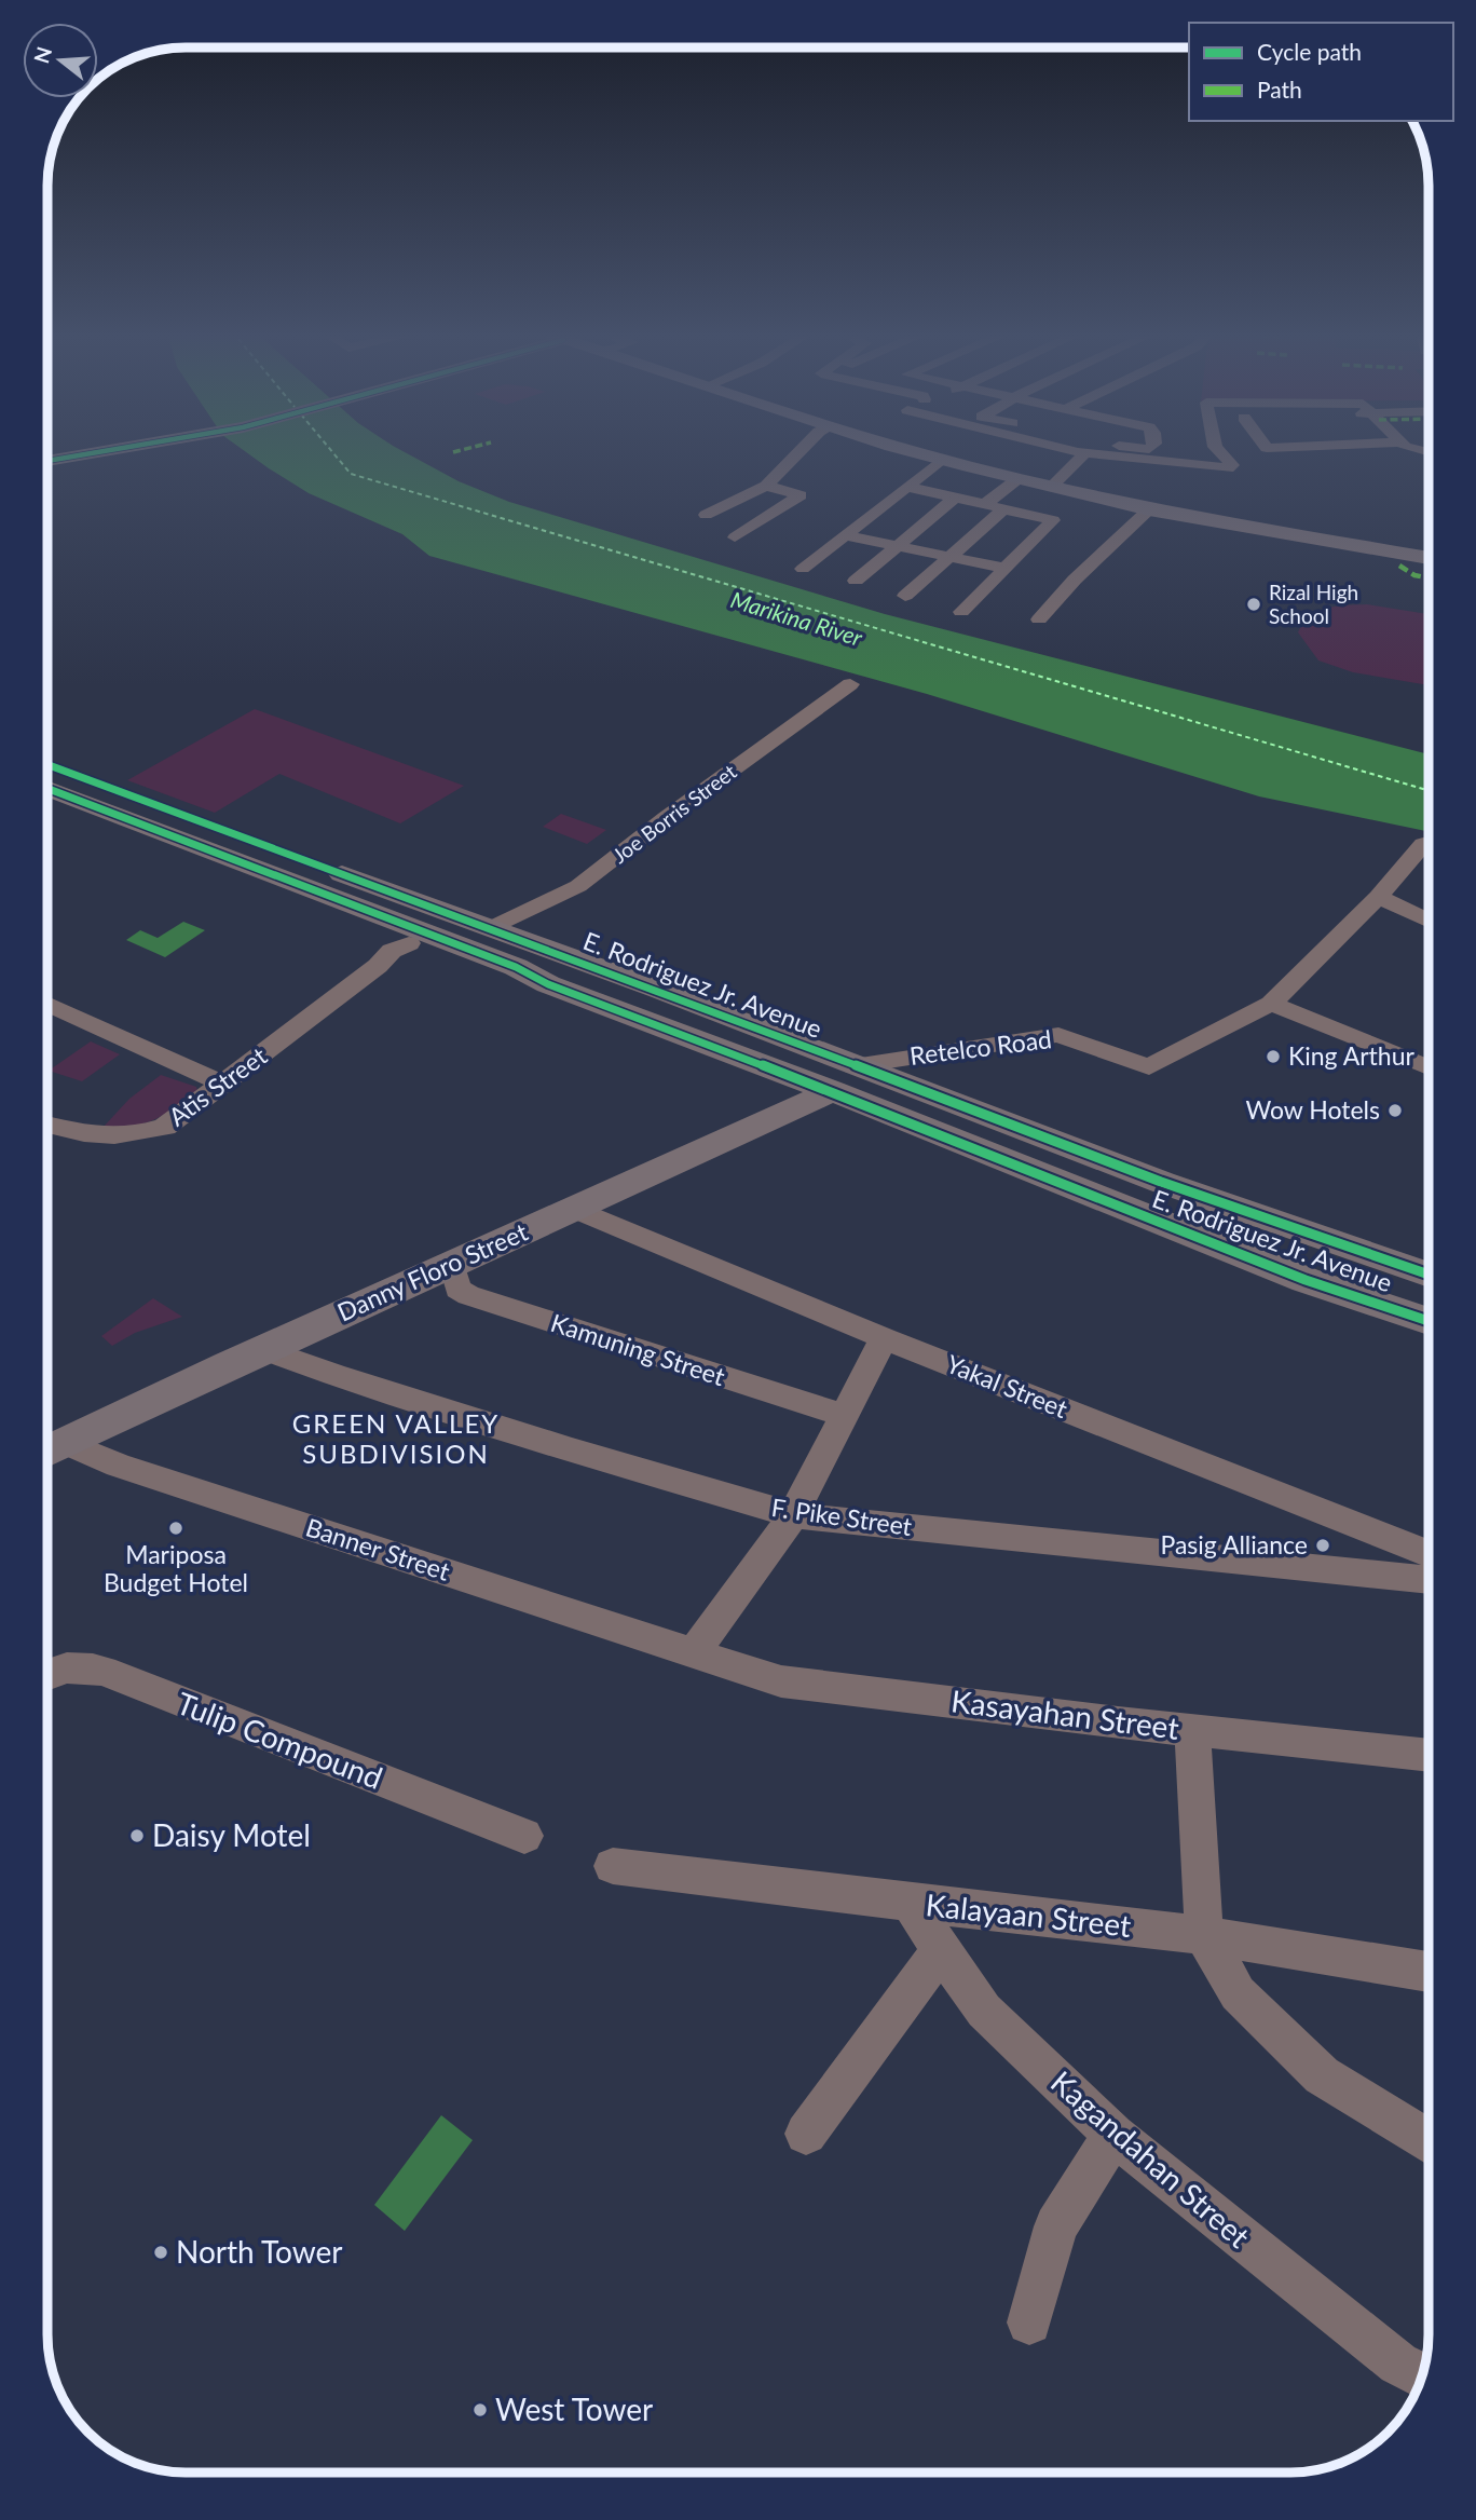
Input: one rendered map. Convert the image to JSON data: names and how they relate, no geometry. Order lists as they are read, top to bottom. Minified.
{"streets":{"main road":["E. Rodriguez Jr. Avenue","Danny Floro Street"],"street":["Joe Borris Street","Retelco Road","Atis Street","Kamuning Street","Yakal Street","F. Pike Street","Banner Street","Kasayahan Street","Tulip Compound","Kalayaan Street","Kagandahan Street"]},"crossings":[["Joe Borris Street","E. Rodriguez Jr. Avenue"],["E. Rodriguez Jr. Avenue","Retelco Road"],["E. Rodriguez Jr. Avenue","Atis Street"],["E. Rodriguez Jr. Avenue","Danny Floro Street"],["Retelco Road","Danny Floro Street"],["Danny Floro Street","Kamuning Street"],["Danny Floro Street","Yakal Street"],["Danny Floro Street","F. Pike Street"],["Danny Floro Street","Banner Street"],["Banner Street","Kasayahan Street"],["Kalayaan Street","Kagandahan Street"]],"districts":["GREEN VALLEY SUBDIVISION"],"water":["Marikina River"],"places":["Rizal High School","King Arthur","Wow Hotels","Mariposa Budget Hotel","Pasig Alliance","Daisy Motel","North Tower","West Tower"],"legend":["Cycle path","Path"],"north":"left"}
